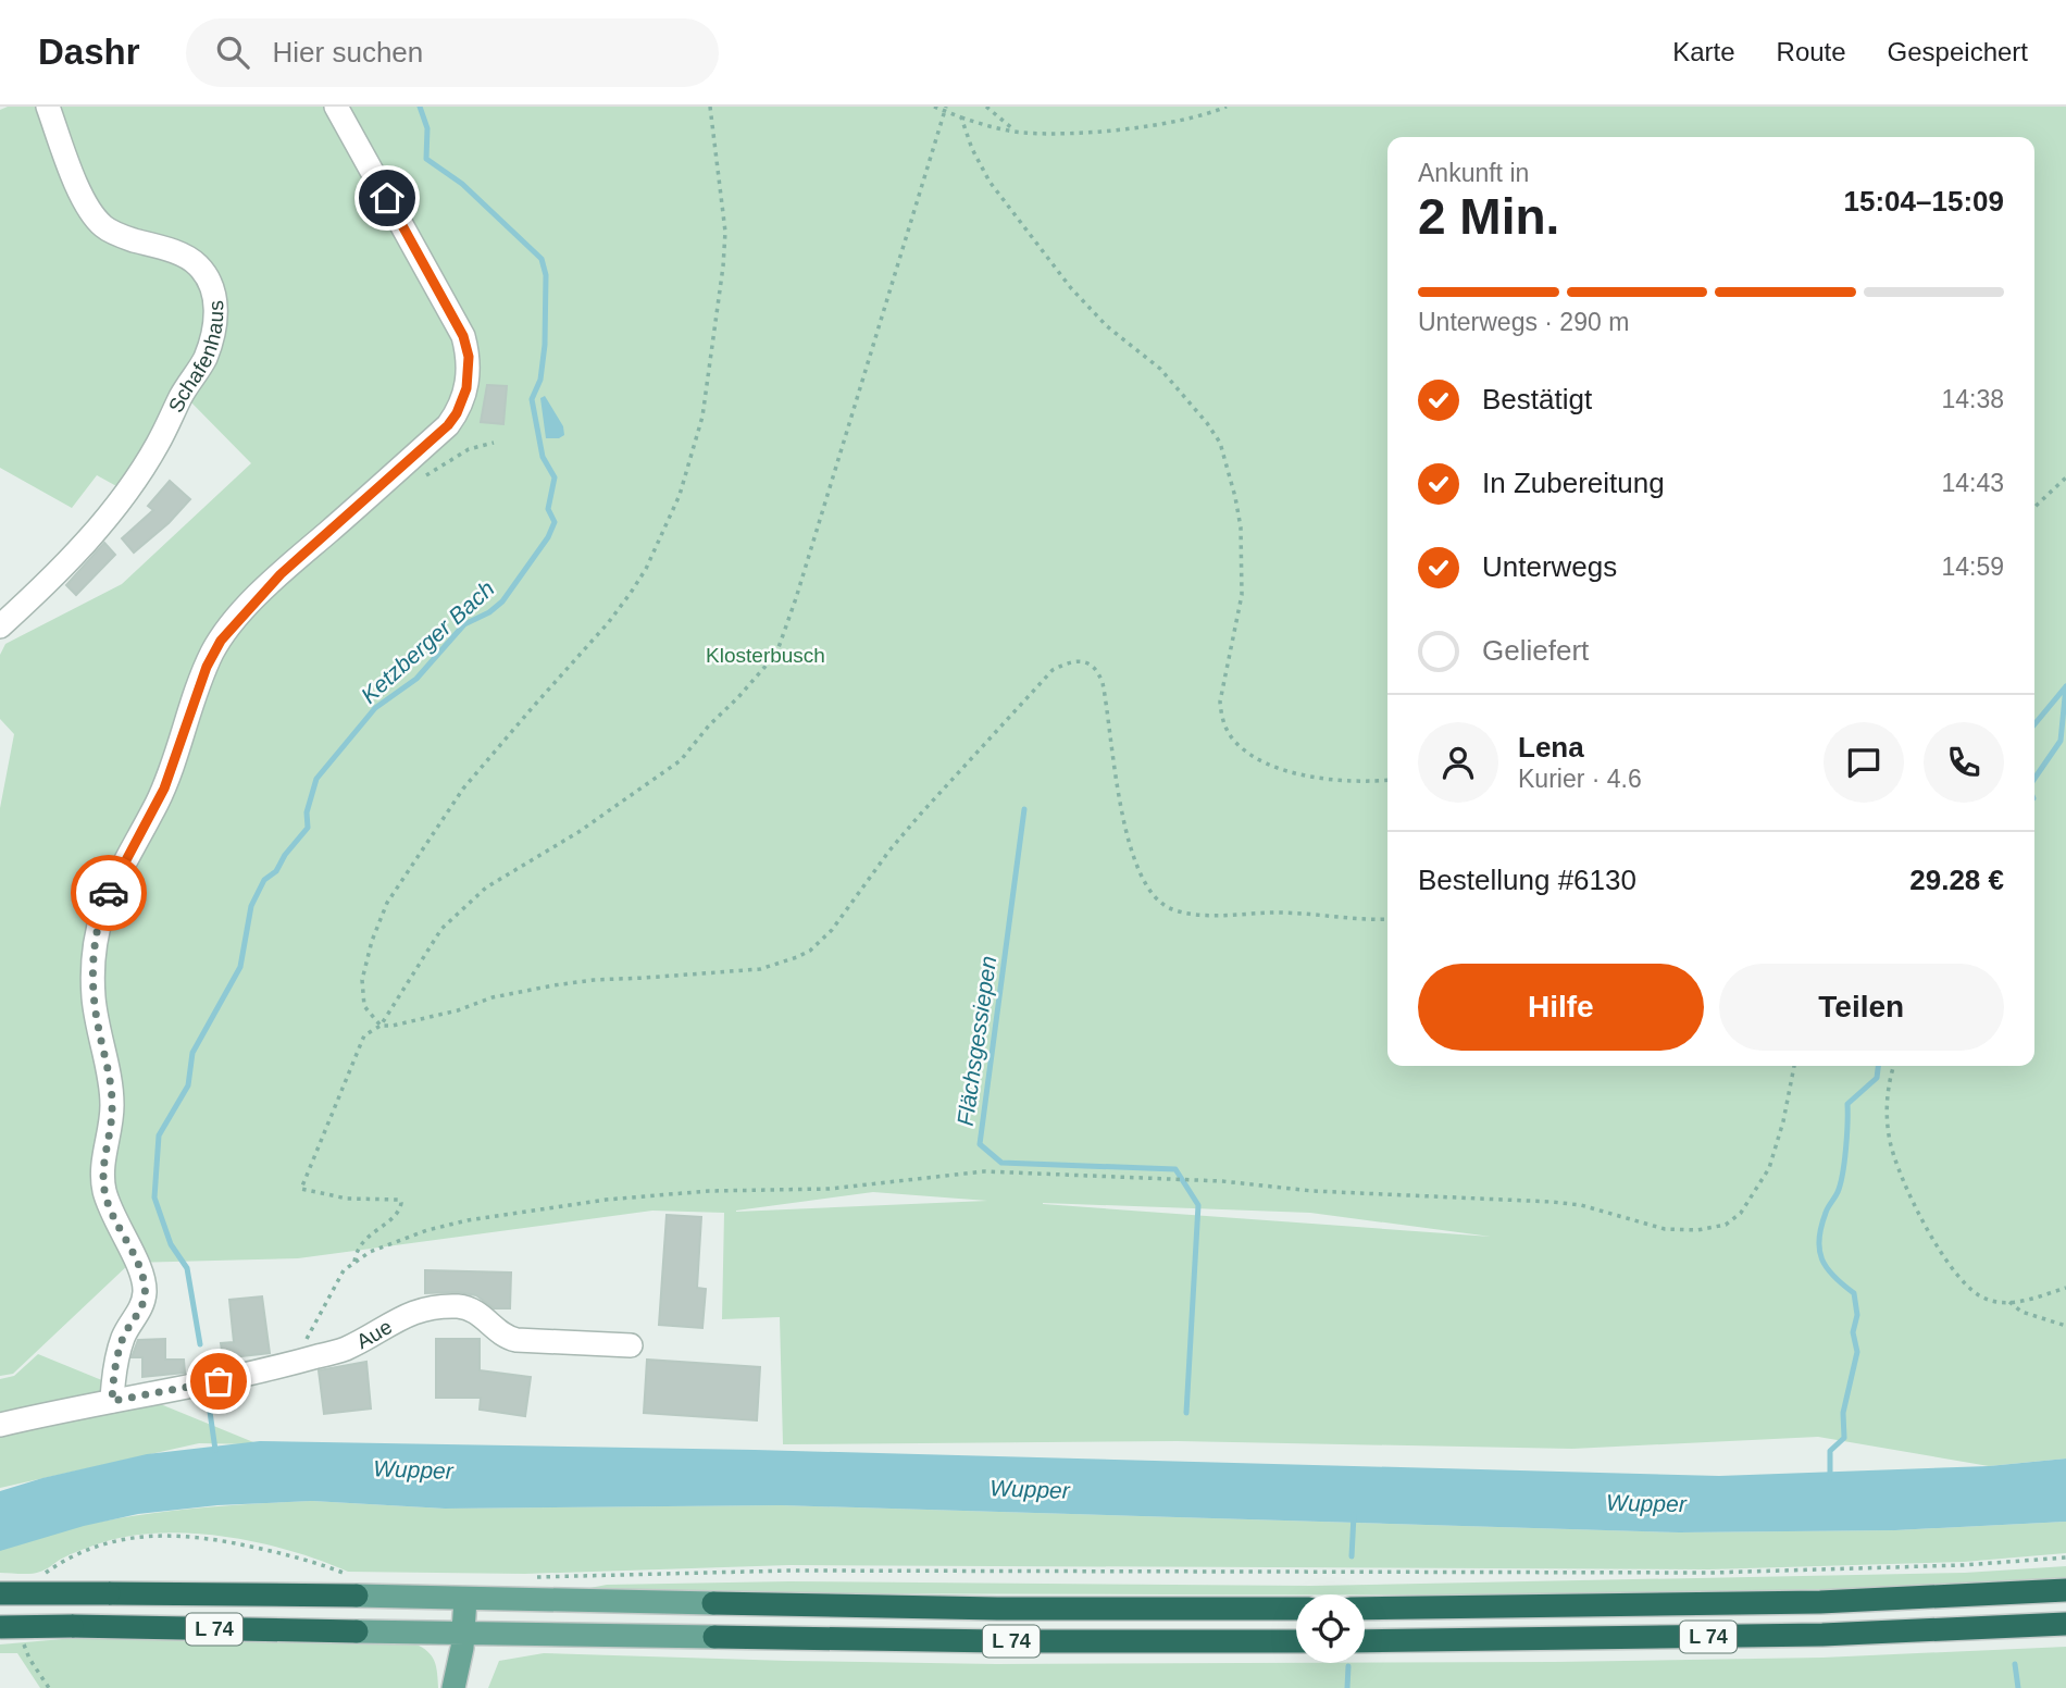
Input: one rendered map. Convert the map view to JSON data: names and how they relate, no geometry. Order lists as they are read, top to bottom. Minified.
{"streets":{"highway":["L 74"],"street":["Schafenhaus","Aue"]},"water":["Ketzberger Bach","Flächsgessiepen","Wupper"],"parks":["Klosterbusch"],"page":{"header":"Dashr","search":"Hier suchen","nav":["Karte","Route","Gespeichert"],"heading":["2 Min.","Ankunft in","15:04–15:09"],"panel":["Lena","Kurier · 4.6","Bestellung #6130","29.28 €"],"bar":"Unterwegs · 290 m","list":[["Bestätigt","14:38"],["In Zubereitung","14:43"],["Unterwegs","14:59"],"Geliefert"],"buttons":["Hilfe","Teilen"]}}
